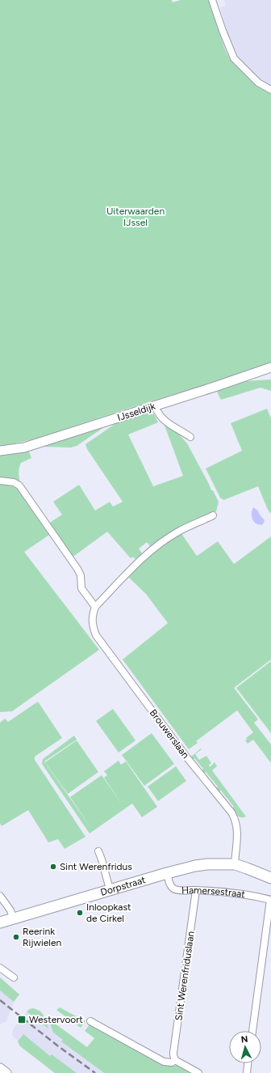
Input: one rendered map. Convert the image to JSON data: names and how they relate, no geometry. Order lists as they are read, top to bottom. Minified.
{"streets":{"main road":["Dorpstraat"],"street":["IJsseldijk","Brouwerslaan","Hamersestraat","Sint Werenfriduslaan"]},"crossings":[["Brouwerslaan","Dorpstraat"],["Dorpstraat","Hamersestraat"],["Hamersestraat","Sint Werenfriduslaan"]],"parks":["Uiterwaarden IJssel"],"places":{"other":["Sint Werenfridus","Inloopkast de Cirkel","Reerink Rijwielen"],"transit":["Westervoort"]},"north":"top"}
